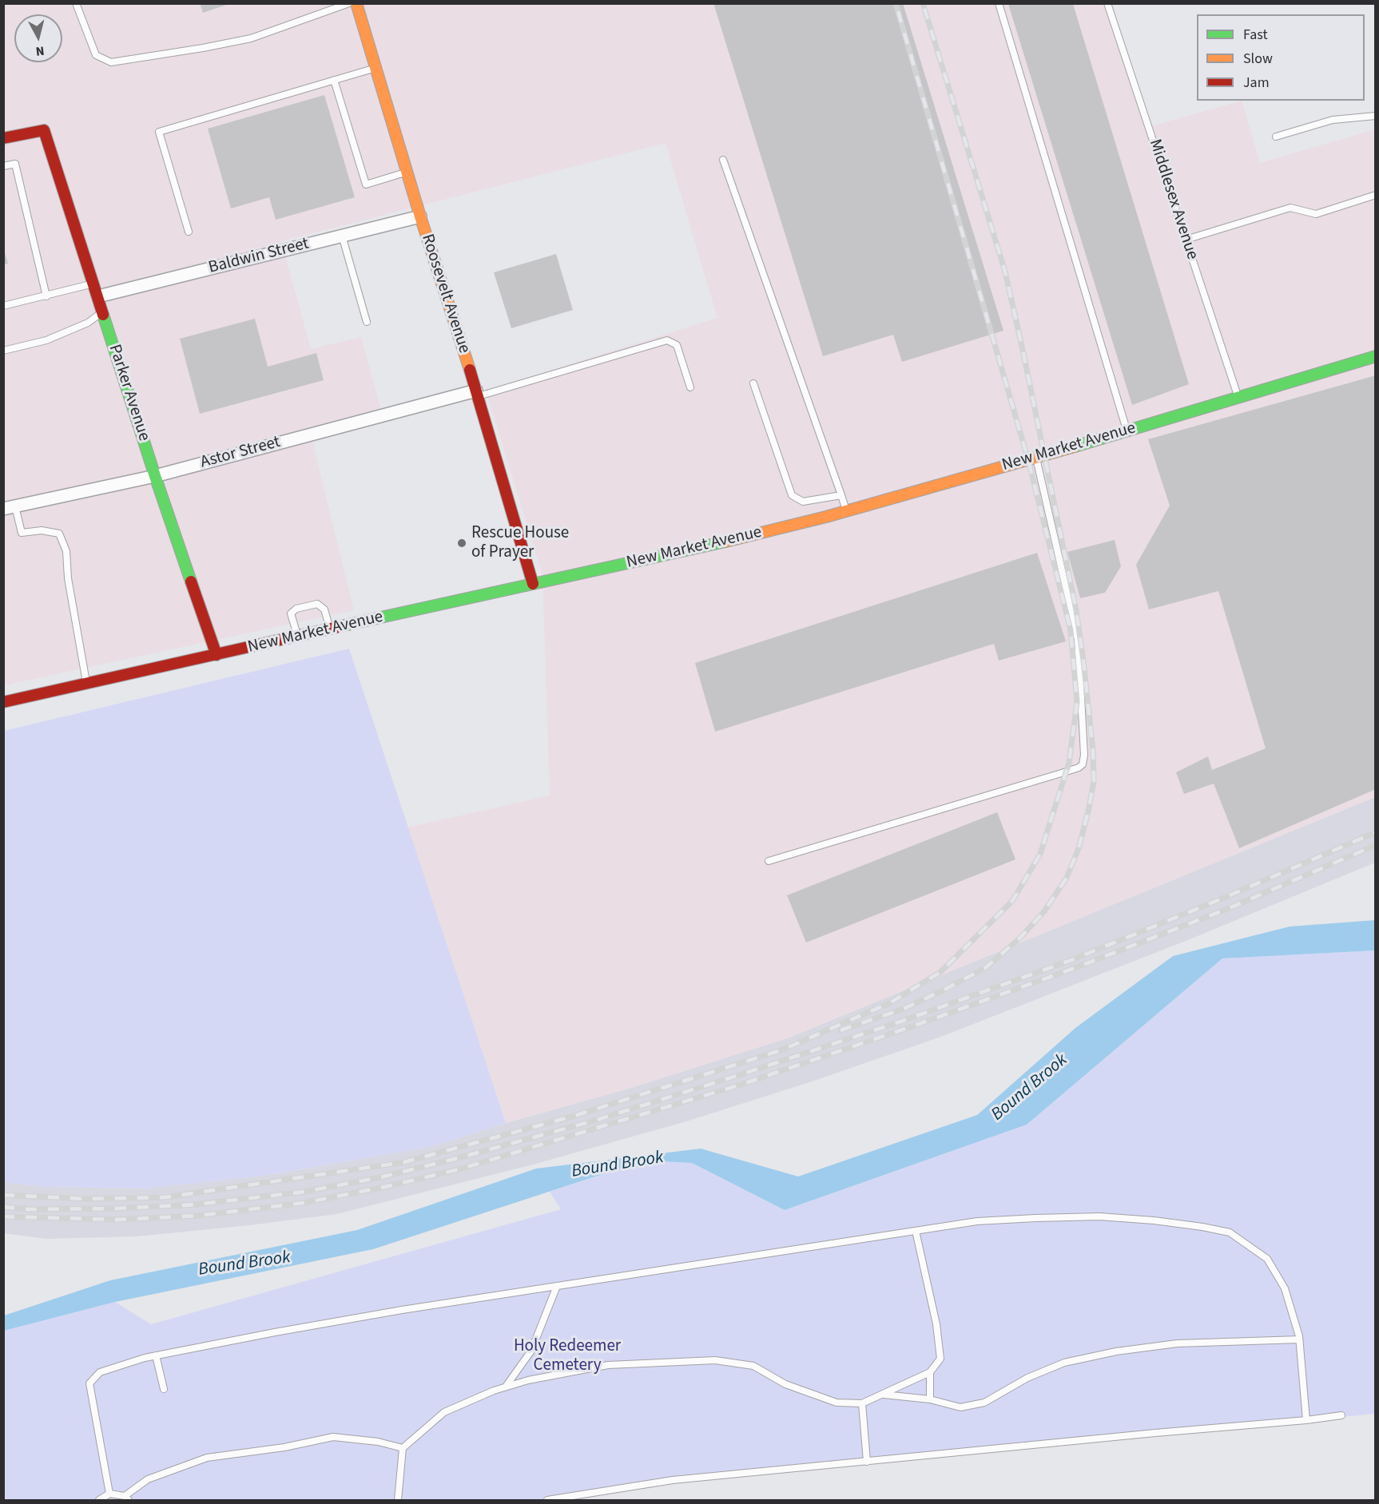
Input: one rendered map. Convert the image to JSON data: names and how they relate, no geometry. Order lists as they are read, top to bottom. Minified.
{"streets":{"main road":["Roosevelt Avenue","Parker Avenue","New Market Avenue"],"street":["Baldwin Street","Astor Street"],"lane":["Middlesex Avenue"]},"crossings":[["Middlesex Avenue","New Market Avenue"],["Baldwin Street","Roosevelt Avenue"],["Baldwin Street","Parker Avenue"],["Roosevelt Avenue","New Market Avenue"],["Roosevelt Avenue","Astor Street"],["Parker Avenue","New Market Avenue"],["Parker Avenue","Astor Street"]],"water":["Bound Brook"],"parks":["Holy Redeemer Cemetery"],"places":["Rescue House of Prayer"],"legend":["Fast","Slow","Jam"],"north":"bottom"}
